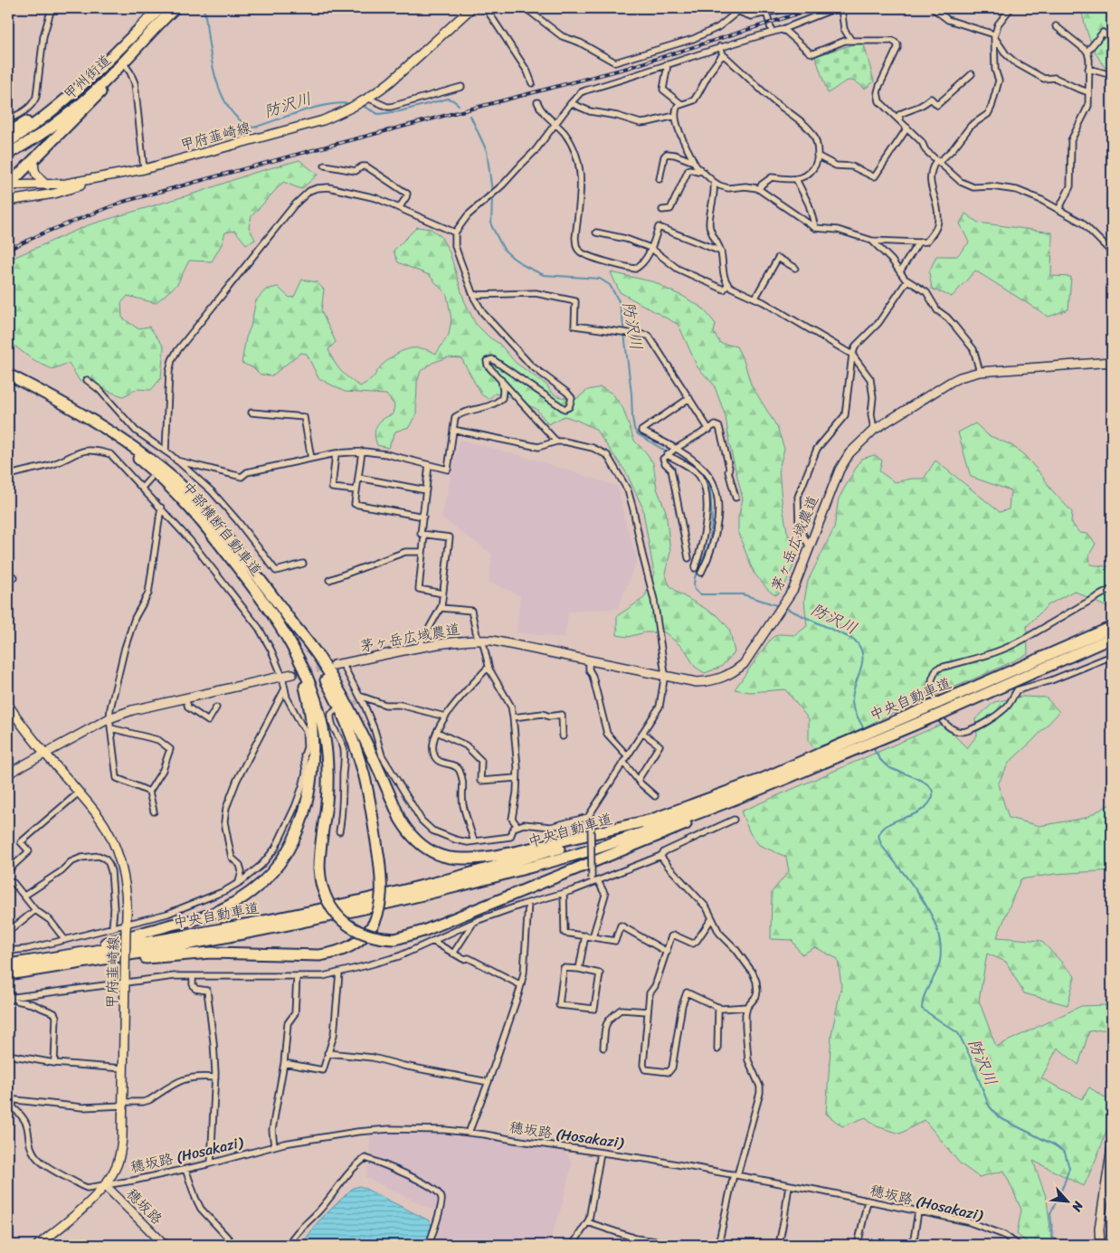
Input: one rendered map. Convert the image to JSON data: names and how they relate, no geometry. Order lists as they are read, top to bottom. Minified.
{"streets":{"highway":["甲州街道","中部横断自動車道","中央自動車道"],"main road":["甲府韮崎線"],"street":["茅ヶ岳広域農道","穂坂路 (Hosakazi)","穂坂路"]},"crossings":[["甲府韮崎線","穂坂路 (Hosakazi)"],["甲府韮崎線","穂坂路"],["穂坂路 (Hosakazi)","穂坂路"]],"water":["防沢川"],"north":"bottom right"}
